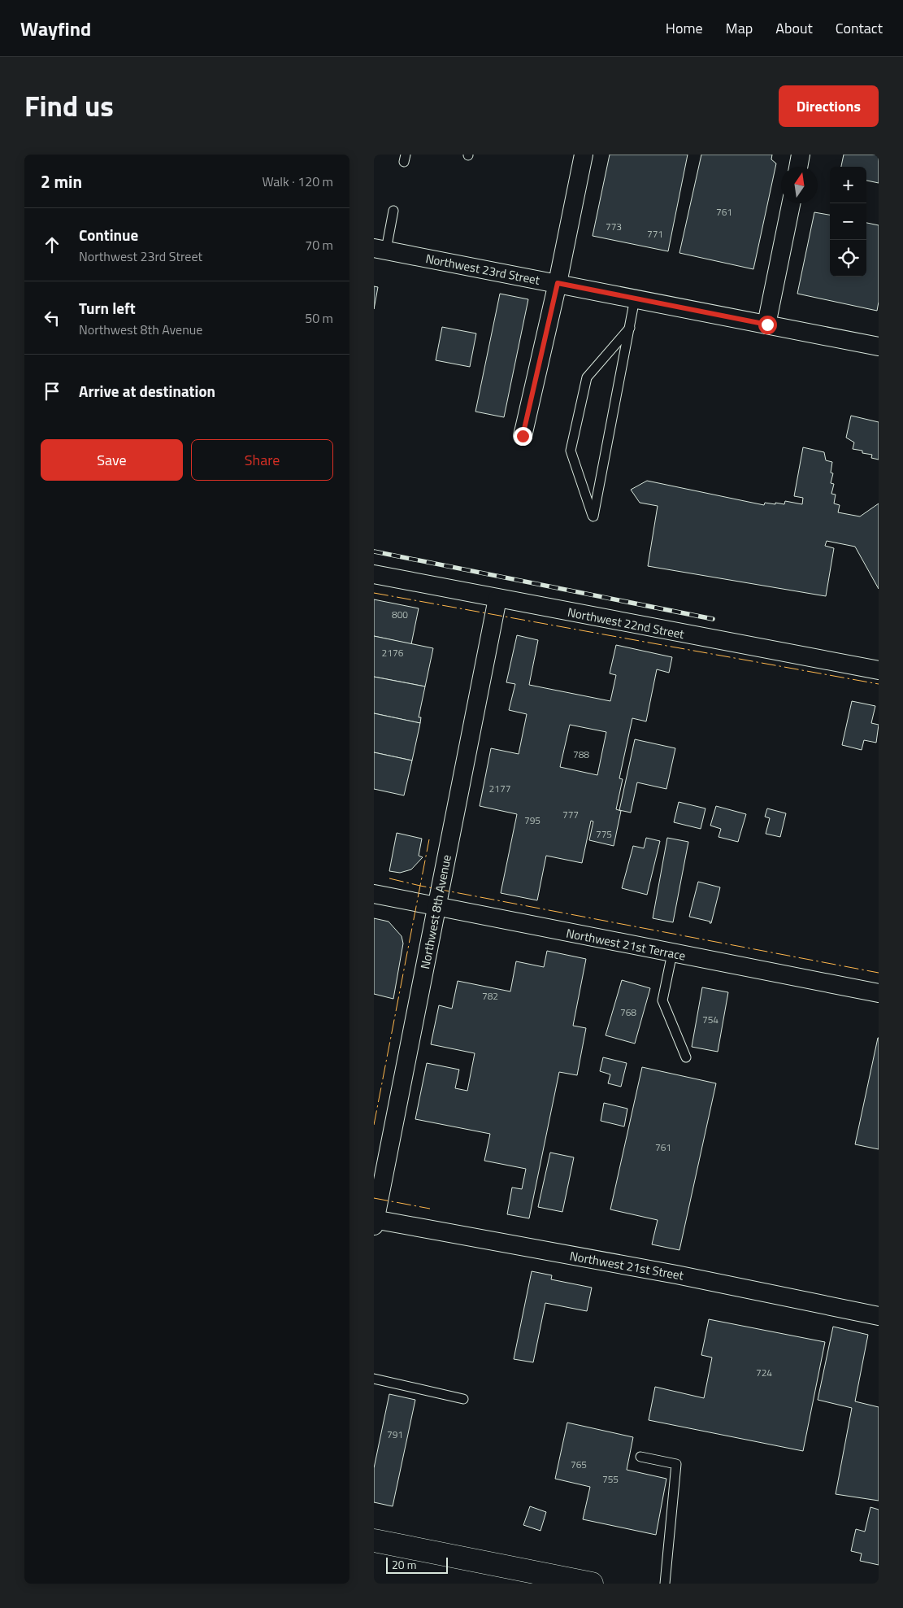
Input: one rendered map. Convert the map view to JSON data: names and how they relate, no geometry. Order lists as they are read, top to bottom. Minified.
{"streets":{"street":["Northwest 23rd Street","Northwest 22nd Street","Northwest 8th Avenue","Northwest 21st Terrace","Northwest 21st Street"]},"crossings":[["Northwest 22nd Street","Northwest 8th Avenue"],["Northwest 8th Avenue","Northwest 21st Terrace"],["Northwest 8th Avenue","Northwest 21st Street"]],"house_numbers":["761","773","771","800","2176","788","2177","777","795","775","782","768","754","761","724","791","765","755"],"scale_bar":"20 m","north":"top","page":{"header":"Wayfind","nav":["Home","Map","About","Contact"],"title":"Find us","buttons":["Directions",["Save","Share"]],"heading":["2 min","Walk · 120 m"],"map_buttons":["+","−"],"list":[["Continue","Northwest 23rd Street","70 m"],["Turn left","Northwest 8th Avenue","50 m"],"Arrive at destination"],"scale":"20 m"}}
